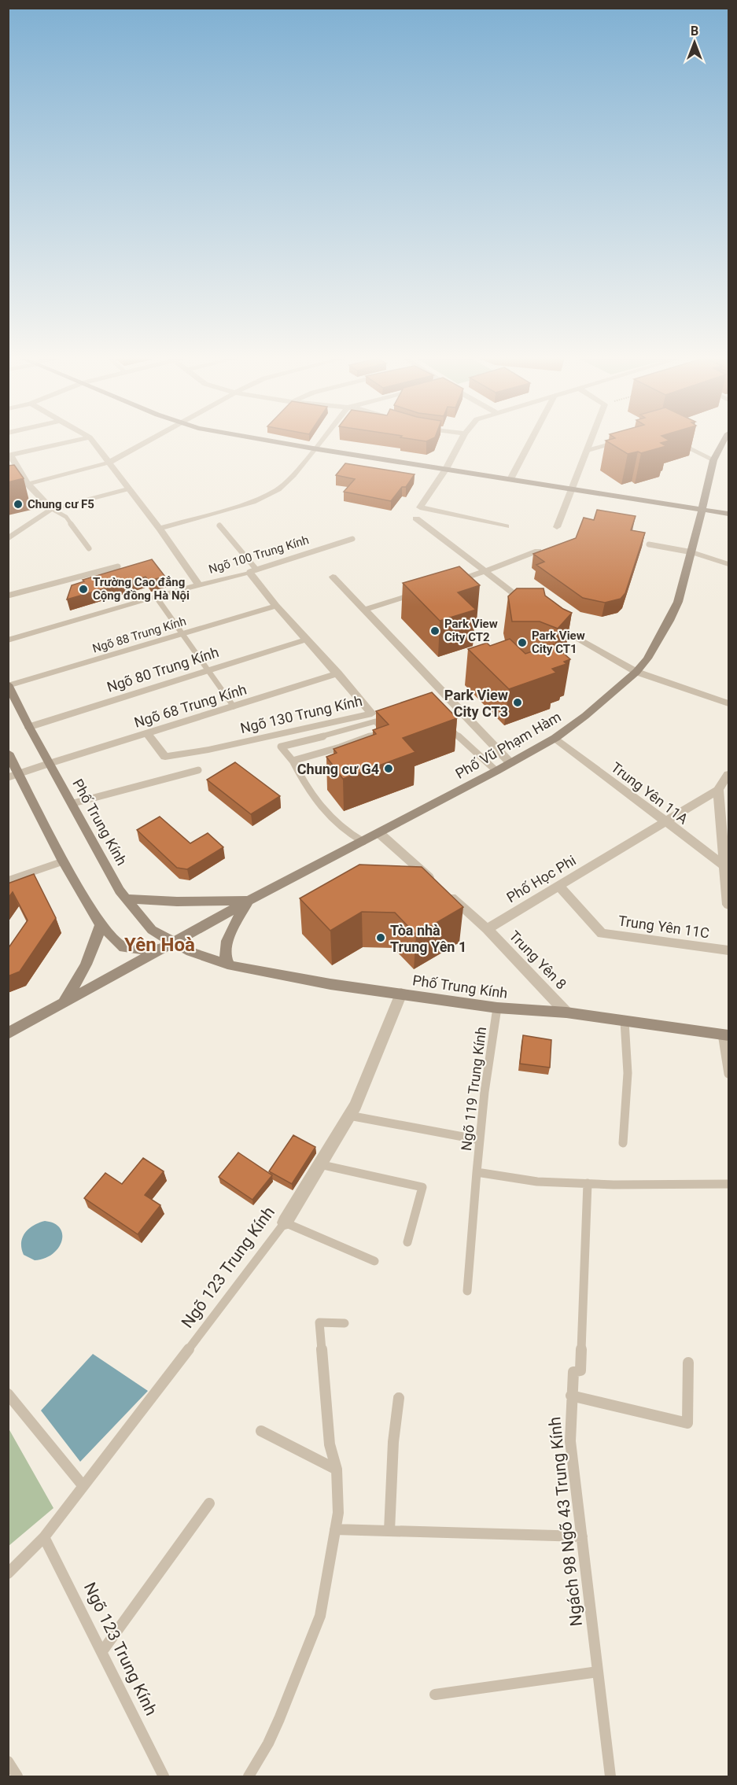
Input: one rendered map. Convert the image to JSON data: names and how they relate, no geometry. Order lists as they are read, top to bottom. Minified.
{"streets":{"street":["Ngõ 100 Trung Kính","Ngõ 88 Trung Kính","Ngõ 80 Trung Kính","Ngõ 68 Trung Kính","Ngõ 130 Trung Kính","Phố Vũ Phạm Hàm","Trung Yên 11A","Phố Trung Kính","Phố Học Phi","Trung Yên 11C","Trung Yên 8","Ngõ 123 Trung Kính"],"lane":["Ngõ 119 Trung Kính","Ngách 98 Ngõ 43 Trung Kính"]},"crossings":[["Ngõ 100 Trung Kính","Ngõ 130 Trung Kính"],["Ngõ 88 Trung Kính","Ngõ 130 Trung Kính"],["Ngõ 88 Trung Kính","Phố Trung Kính"],["Ngõ 80 Trung Kính","Ngõ 130 Trung Kính"],["Ngõ 80 Trung Kính","Phố Trung Kính"],["Ngõ 68 Trung Kính","Ngõ 130 Trung Kính"],["Ngõ 68 Trung Kính","Phố Trung Kính"],["Phố Vũ Phạm Hàm","Trung Yên 11A"],["Phố Vũ Phạm Hàm","Phố Trung Kính"],["Trung Yên 11A","Phố Học Phi"],["Phố Trung Kính","Trung Yên 8"],["Phố Trung Kính","Ngõ 119 Trung Kính"],["Phố Trung Kính","Ngõ 123 Trung Kính"],["Phố Học Phi","Trung Yên 11C"],["Phố Học Phi","Trung Yên 8"]],"districts":["Yên Hoà"],"places":["Chung cư F5","Trường Cao đẳng Cộng đồng Hà Nội","Park View City CT2","Park View City CT1","Park View City CT3","Chung cư G4","Tòa nhà Trung Yên 1"],"north":"top"}
